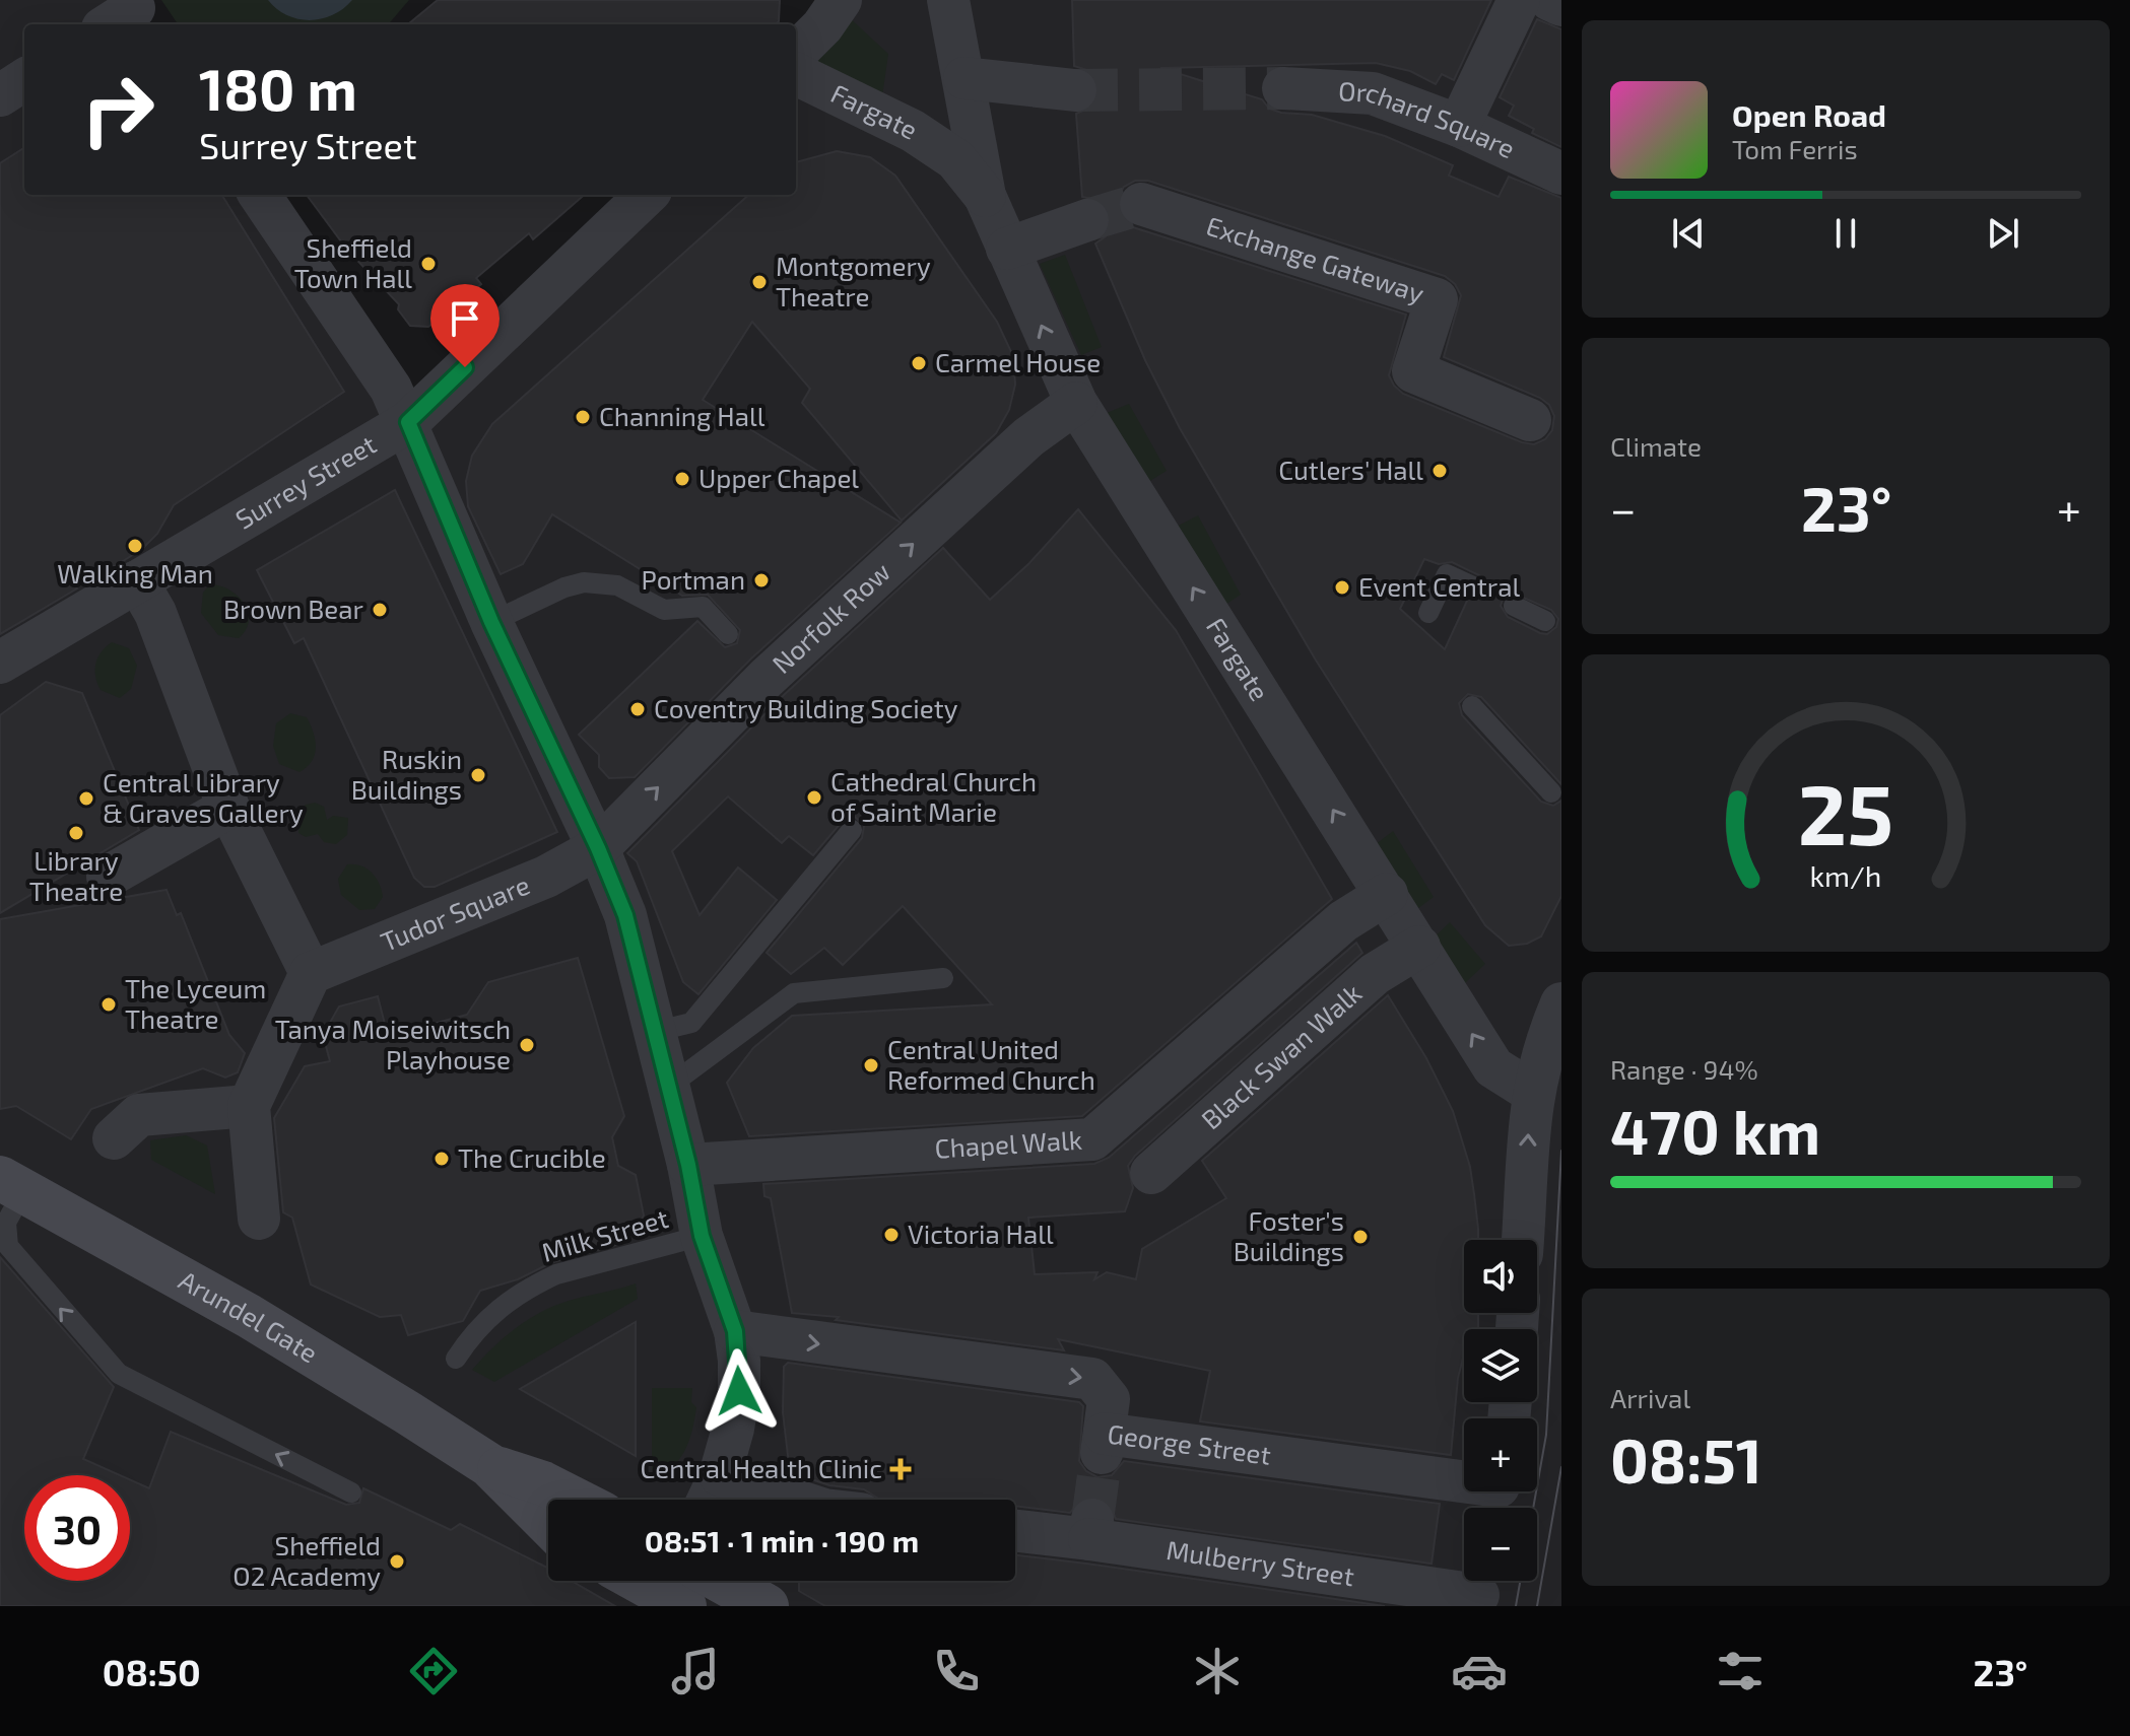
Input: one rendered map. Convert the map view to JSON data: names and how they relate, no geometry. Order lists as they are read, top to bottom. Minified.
{"streets":{"street":["Fargate","Orchard Square","Exchange Gateway","Surrey Street","Norfolk Row","Tudor Square","Black Swan Walk","Chapel Walk","Arundel Gate","George Street","Mulberry Street"],"lane":["Milk Street"]},"crossings":[["Fargate","Norfolk Row"],["Fargate","Black Swan Walk"],["Fargate","Chapel Walk"],["Norfolk Row","Tudor Square"]],"one_way":["Fargate","Norfolk Row","George Street"],"places":{"other":["Sheffield Town Hall","Montgomery Theatre","Carmel House","Channing Hall","Cutlers' Hall","Upper Chapel","Walking Man","Portman","Event Central","Brown Bear","Coventry Building Society","Ruskin Buildings","Cathedral Church of Saint Marie","Central Library & Graves Gallery","Library Theatre","The Lyceum Theatre","Tanya Moiseiwitsch Playhouse","Central United Reformed Church","The Crucible","Victoria Hall","Foster's Buildings","Sheffield O2 Academy"],"health":["Central Health Clinic"]},"page":{"turn":["180 m","Surrey Street"],"song":["Open Road","Tom Ferris"],"tile":["Climate",["Range · 94%","470 km"],["Arrival","08:51"]],"heat":["−","23°","+"],"map_buttons":["+","−"],"limit":"30","trip":"08:51 · 1 min · 190 m","tabs":["08:50","23°"],"gauge":["25","km/h"]}}
